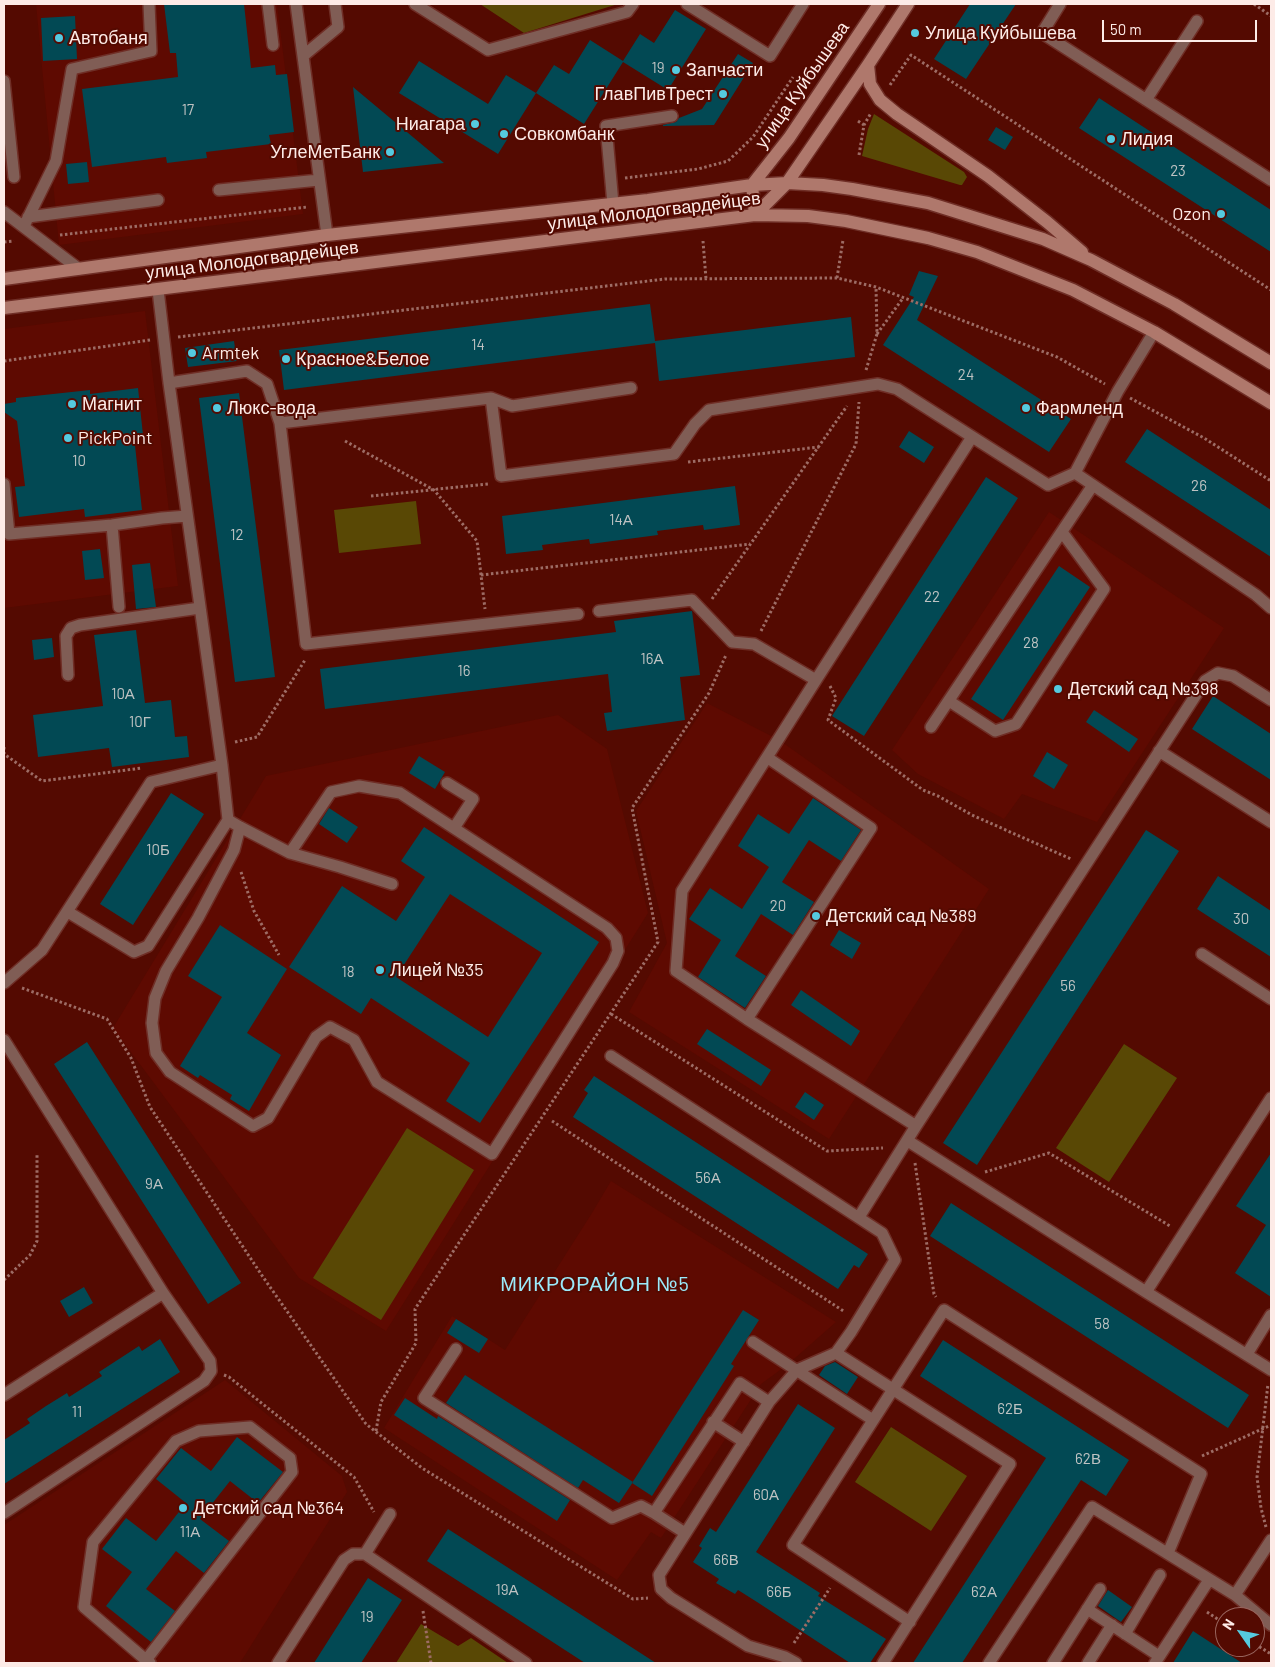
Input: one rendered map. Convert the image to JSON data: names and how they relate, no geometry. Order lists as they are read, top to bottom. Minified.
{"streets":{"main road":["улица Куйбышева","улица Молодогвардейцев"]},"crossings":[["улица Куйбышева","улица Молодогвардейцев"]],"districts":["МИКРОРАЙОН №5"],"places":["Улица Куйбышева","Автобаня","Запчасти","ГлавПивТрест","Ниагара","Совкомбанк","Лидия","УглеМетБанк","Ozon","Armtek","Красное&Белое","Магнит","Люкс-вода","Фармленд","PickPoint","Детский сад №398","Детский сад №389","Лицей №35","Детский сад №364"],"house_numbers":["19","17","23","14","24","10","26","14А","12","22","28","16А","16","10А","10Г","10Б","20","30","18","56","56А","9А","58","62Б","11","62В","60А","11А","66В","19А","66Б","62А","19"],"scale_bar":"50 m","north":"top left"}
